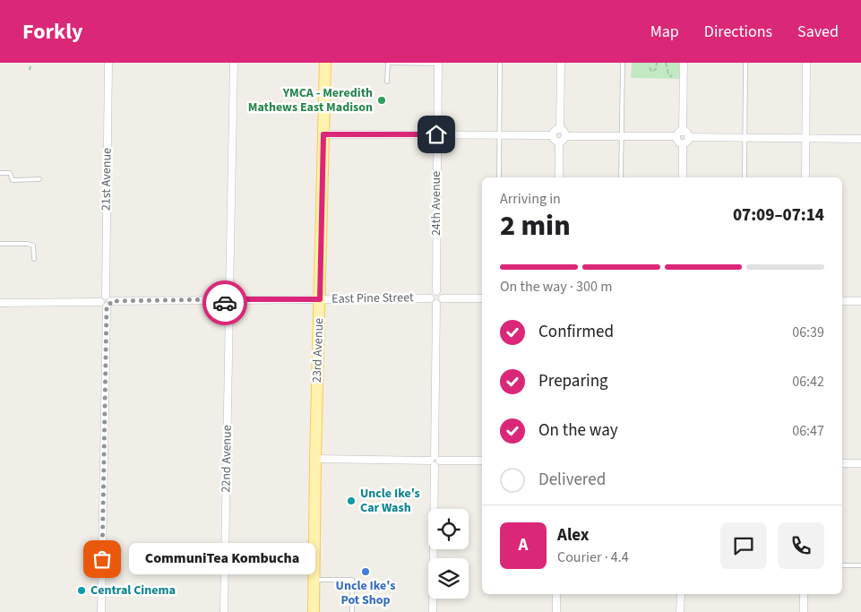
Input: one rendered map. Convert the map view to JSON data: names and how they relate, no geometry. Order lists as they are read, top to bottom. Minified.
{"streets":{"main road":["23rd Avenue"],"street":["21st Avenue","24th Avenue","East Pine Street","22nd Avenue"]},"crossings":[["21st Avenue","East Pine Street"],["24th Avenue","East Pine Street"],["East Pine Street","23rd Avenue"],["East Pine Street","22nd Avenue"]],"places":["YMCA - Meredith Mathews East Madison","Uncle Ike's Car Wash","CommuniTea Kombucha","Uncle Ike's Pot Shop","Central Cinema"],"page":{"header":"Forkly","nav":["Map","Directions","Saved"],"heading":["2 min","Arriving in","07:09–07:14"],"panel":["Alex","Courier · 4.4"],"bar":"On the way · 300 m","list":[["Confirmed","06:39"],["Preparing","06:42"],["On the way","06:47"],"Delivered"],"round":"A","bubble":"CommuniTea Kombucha"}}
